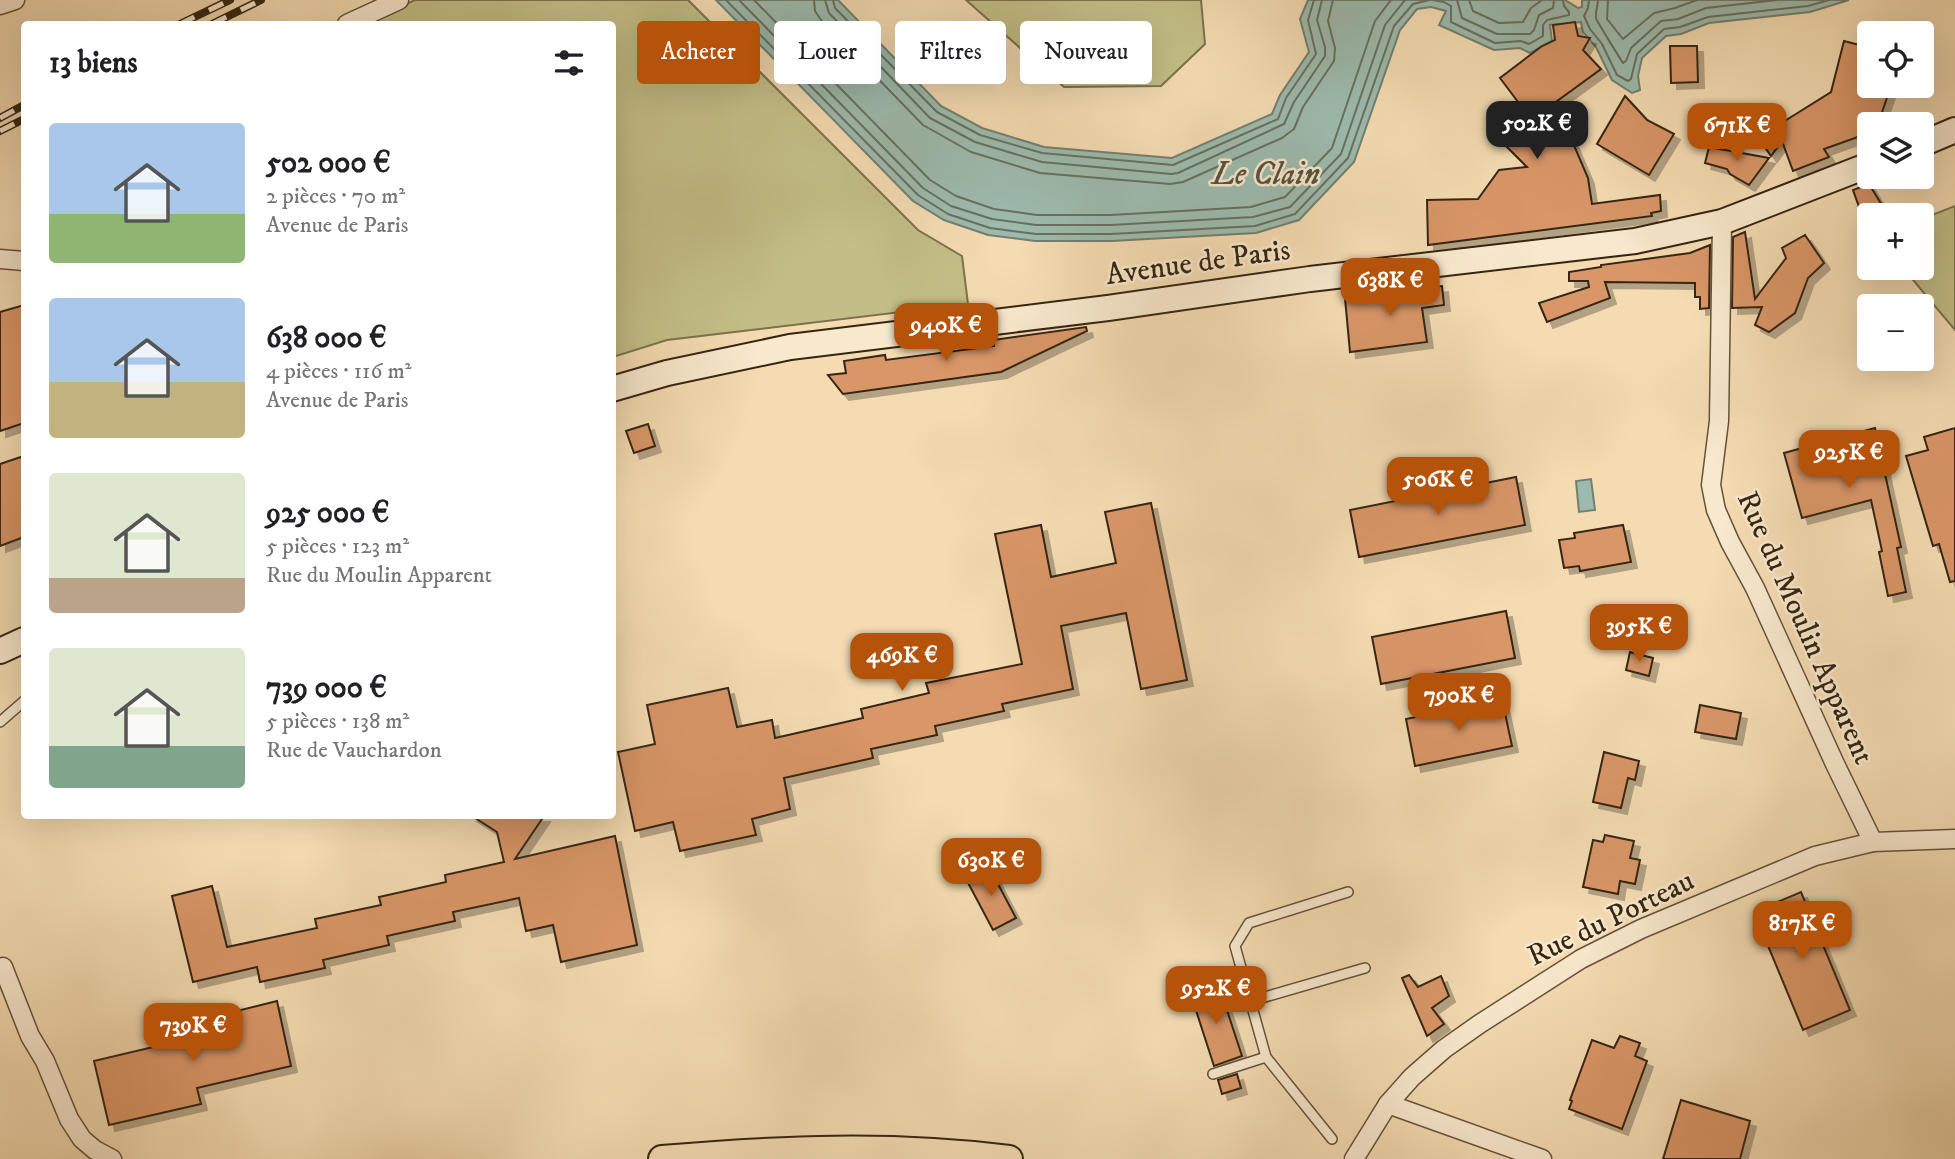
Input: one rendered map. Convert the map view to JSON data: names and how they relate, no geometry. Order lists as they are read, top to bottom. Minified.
{"streets":{"main road":["Avenue de Paris"],"street":["Rue du Moulin Apparent","Rue du Porteau"]},"crossings":[["Avenue de Paris","Rue du Moulin Apparent"],["Rue du Moulin Apparent","Rue du Porteau"]],"water":["Le Clain"],"page":{"map_buttons":["+","−"],"chip":["Acheter","Louer","Filtres","Nouveau"],"heading":"13 biens","price":["502K €","671K €","638K €","940K €","925K €","506K €","395K €","469K €","790K €","630K €","817K €","952K €","739K €"],"list":[{"name":"502 000 €","note":"2 pièces · 70 m² · Avenue de Paris"},{"name":"638 000 €","note":"4 pièces · 116 m² · Avenue de Paris"},{"name":"925 000 €","note":"5 pièces · 123 m² · Rue du Moulin Apparent"},{"name":"739 000 €","note":"5 pièces · 138 m² · Rue de Vauchardon"}]}}
